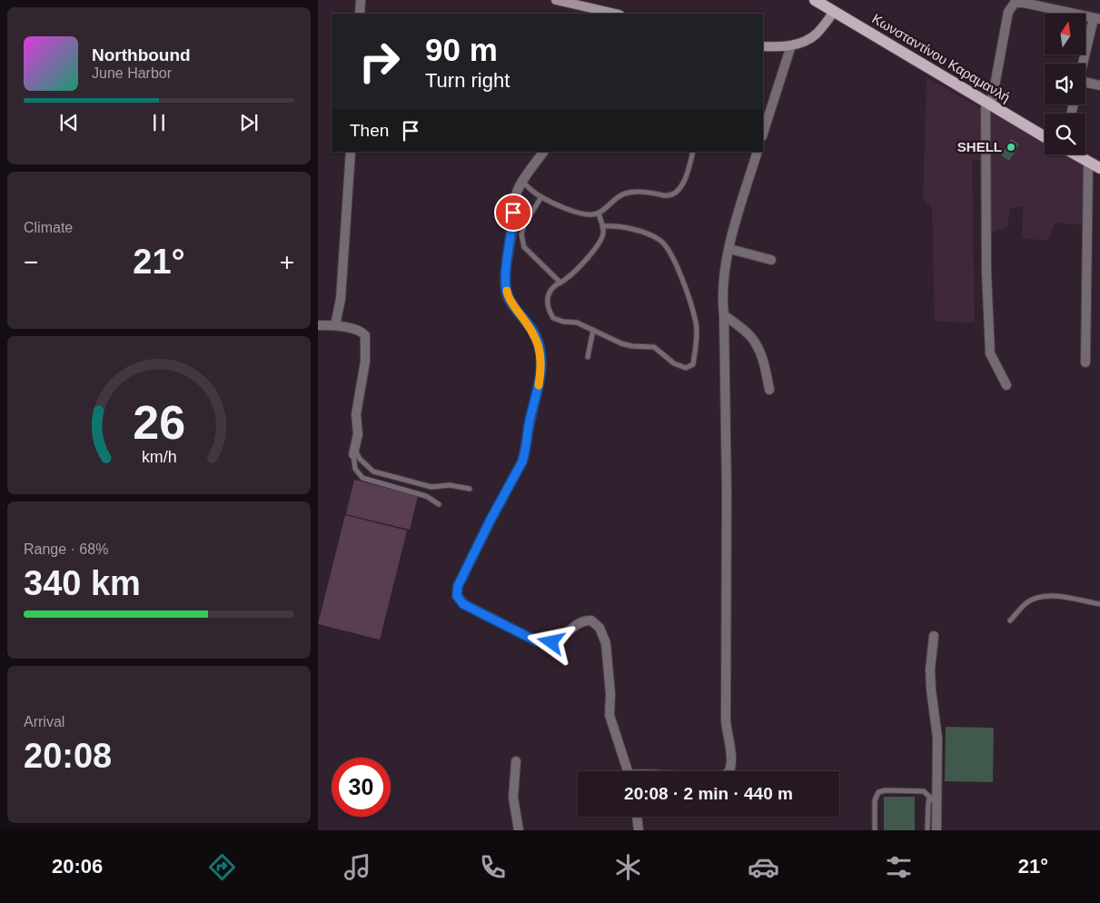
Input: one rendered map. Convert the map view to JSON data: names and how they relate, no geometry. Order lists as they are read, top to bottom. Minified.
{"streets":{"main road":["Κωνσταντίνου Καραμανλή"]},"places":["SHELL"],"north":"top","page":{"turn":["90 m","Turn right"],"song":["Northbound","June Harbor"],"then":"Then","tile":["Climate",["Range · 68%","340 km"],["Arrival","20:08"]],"heat":["−","21°","+"],"limit":"30","trip":"20:08 · 2 min · 440 m","tabs":["20:06","21°"],"gauge":["26","km/h"]}}
